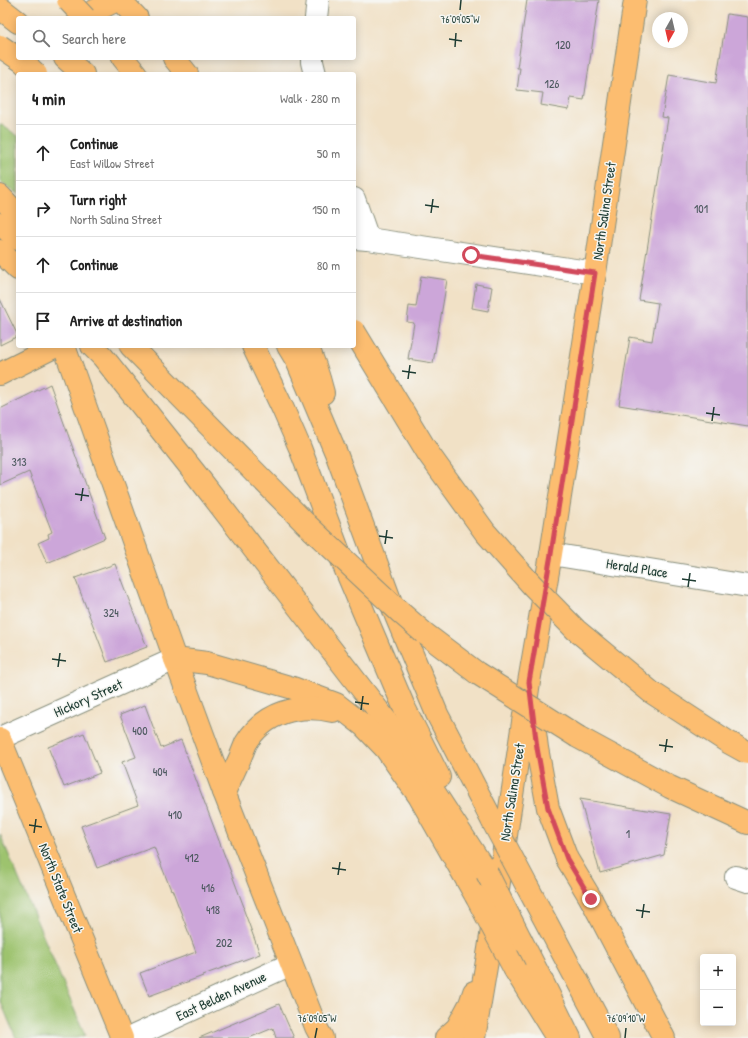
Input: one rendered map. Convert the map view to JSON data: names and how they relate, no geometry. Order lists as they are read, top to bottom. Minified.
{"streets":{"main road":["North Salina Street","North State Street"],"street":["Herald Place","Hickory Street","East Belden Avenue"]},"crossings":[["North Salina Street","Herald Place"],["Hickory Street","North State Street"]],"house_numbers":["120","126","101","313","324","400","404","410","1","412","416","418","202"],"north":"bottom","page":{"search":"Search here","heading":["4 min","Walk · 280 m"],"list":[["Continue","East Willow Street","50 m"],["Turn right","North Salina Street","150 m"],["Continue","80 m"],"Arrive at destination"],"map_buttons":["+","−"]},"coordinates":["76°09'05\"W","76°09'10\"W"]}
